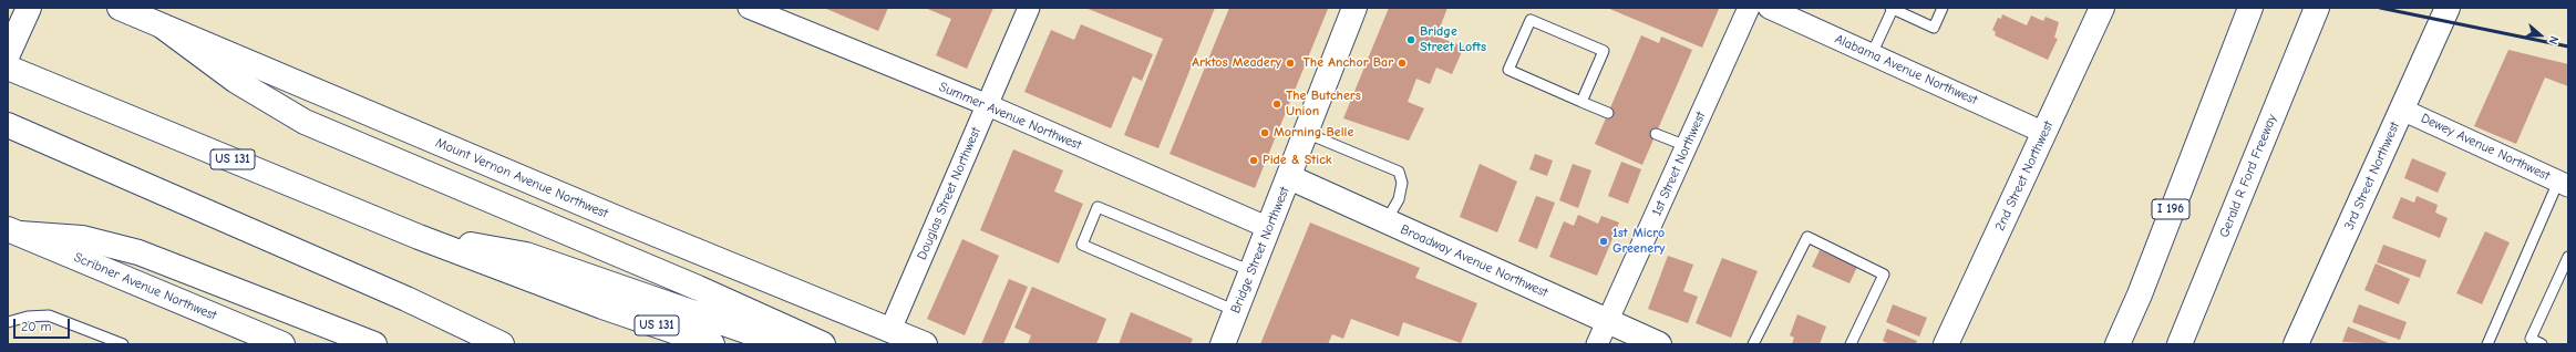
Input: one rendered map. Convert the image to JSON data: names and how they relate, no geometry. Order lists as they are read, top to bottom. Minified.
{"streets":{"main road":["US 131","2nd Street Northwest","Gerald R Ford Freeway","3rd Street Northwest","Mount Vernon Avenue Northwest","I 196","Bridge Street Northwest","Broadway Avenue Northwest","Scribner Avenue Northwest"],"street":["Alabama Avenue Northwest","Summer Avenue Northwest","Dewey Avenue Northwest","1st Street Northwest","Douglas Street Northwest"]},"crossings":[["Alabama Avenue Northwest","2nd Street Northwest"],["Summer Avenue Northwest","Douglas Street Northwest"],["Summer Avenue Northwest","Bridge Street Northwest"],["Dewey Avenue Northwest","3rd Street Northwest"],["1st Street Northwest","Broadway Avenue Northwest"],["Mount Vernon Avenue Northwest","Douglas Street Northwest"],["Bridge Street Northwest","Broadway Avenue Northwest"]],"places":["Bridge Street Lofts","Arktos Meadery","The Anchor Bar","The Butchers Union","Morning Belle","Pide & Stick","1st Micro Greenery"],"scale_bar":"20 m","north":"right"}
